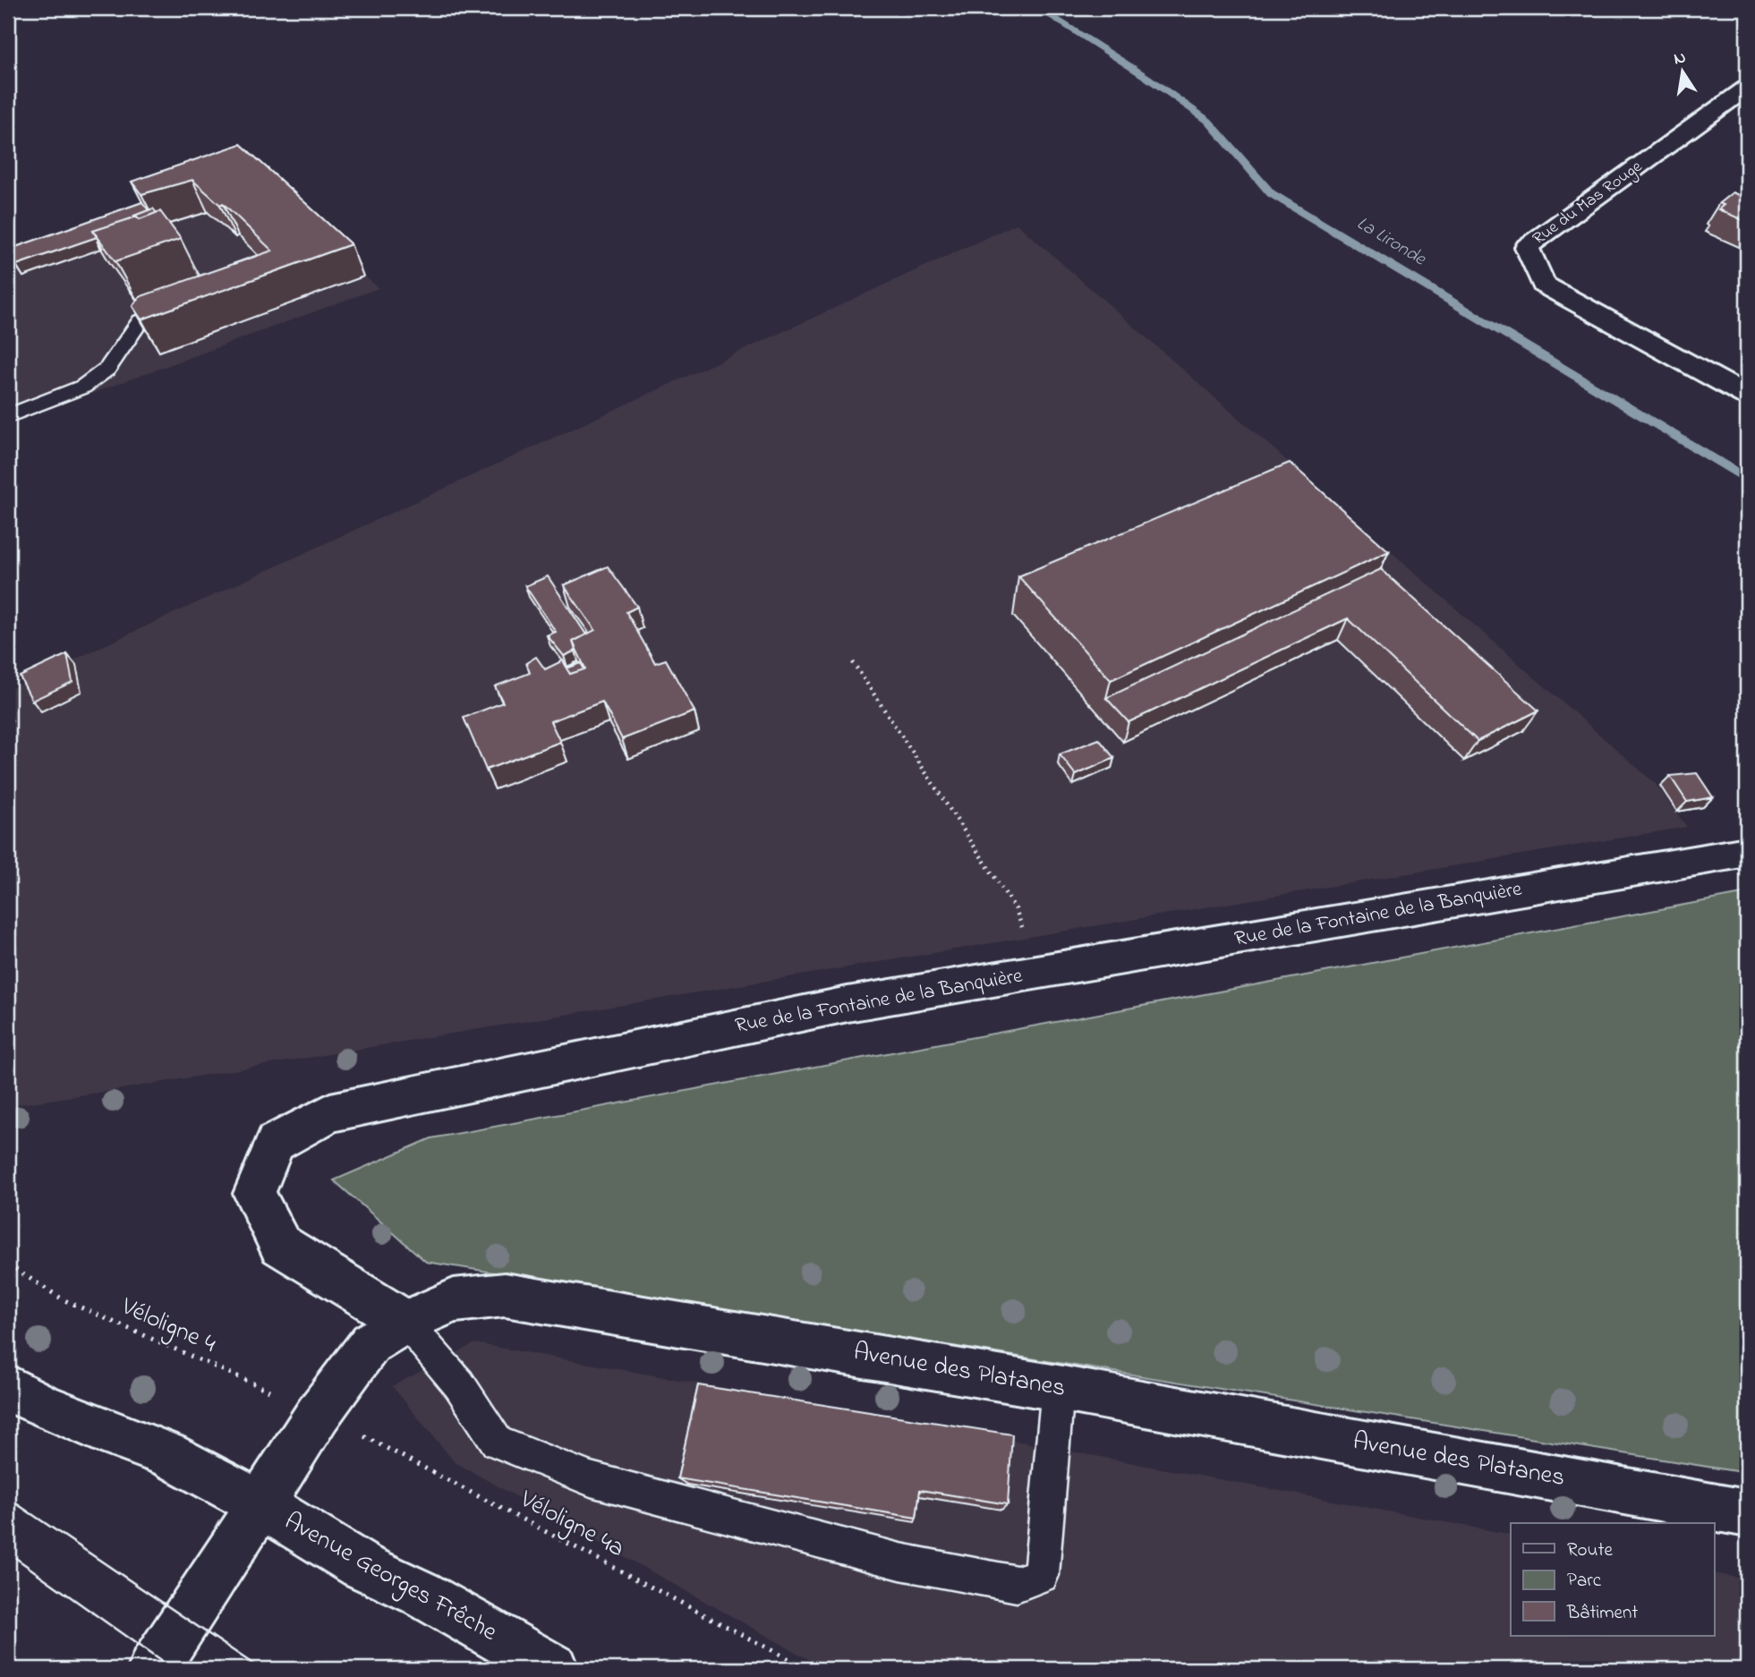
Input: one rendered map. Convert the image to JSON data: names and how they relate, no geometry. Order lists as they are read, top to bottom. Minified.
{"streets":{"street":["Rue du Mas Rouge","Rue de la Fontaine de la Banquière","Avenue des Platanes","Avenue Georges Frêche"],"path":["Véloligne 4","Véloligne 4a"]},"crossings":[["Rue de la Fontaine de la Banquière","Avenue des Platanes"],["Véloligne 4","Avenue des Platanes"],["Véloligne 4","Véloligne 4a"],["Avenue des Platanes","Véloligne 4a"],["Avenue des Platanes","Avenue Georges Frêche"]],"water":["La Lironde"],"legend":["Route","Parc","Bâtiment"],"north":"top"}
